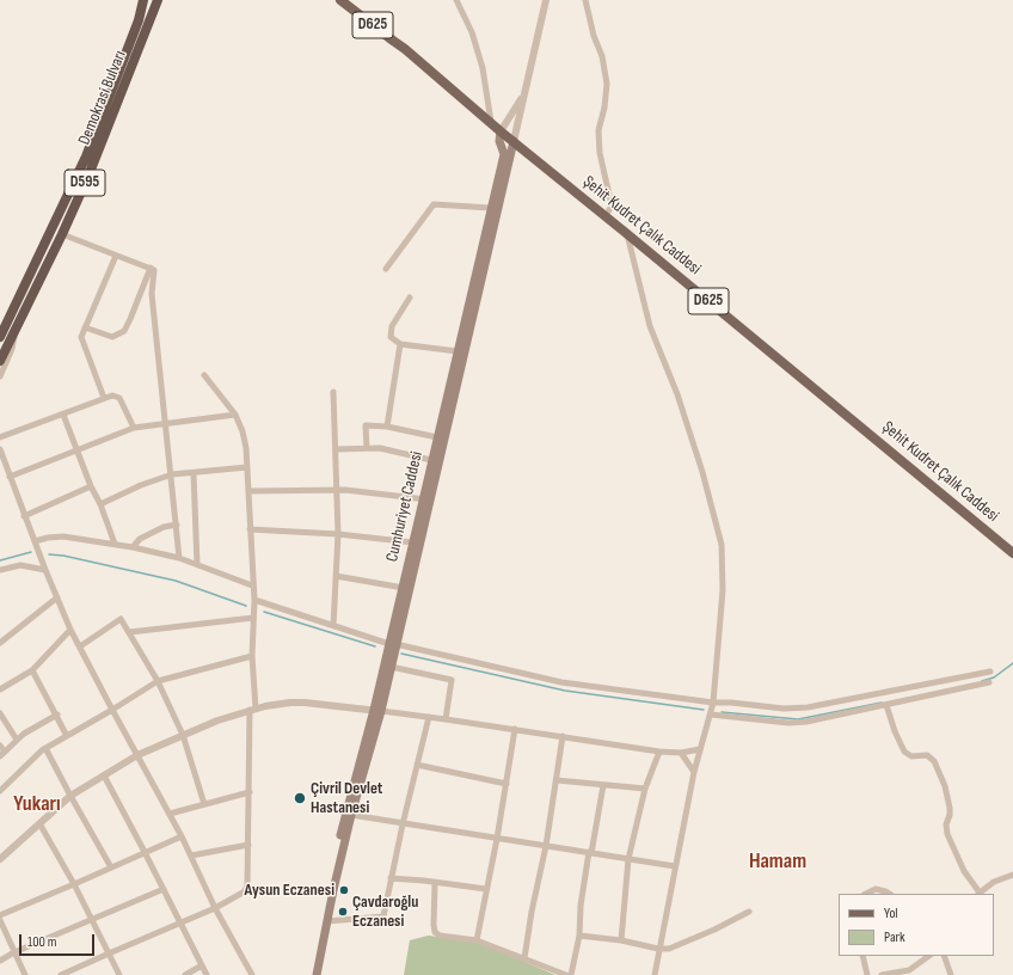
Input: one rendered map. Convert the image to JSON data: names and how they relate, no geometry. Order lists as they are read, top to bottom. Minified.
{"streets":{"highway":["Demokrasi Bulvarı","D595"],"main road":["D625","Şehit Kudret Çalık Caddesi","Cumhuriyet Caddesi"]},"crossings":[["Şehit Kudret Çalık Caddesi","Cumhuriyet Caddesi"]],"districts":["Yukarı","Hamam"],"places":["Çivril Devlet Hastanesi","Aysun Eczanesi","Çavdaroğlu Eczanesi"],"legend":["Yol","Park"],"scale_bar":"100 m"}
